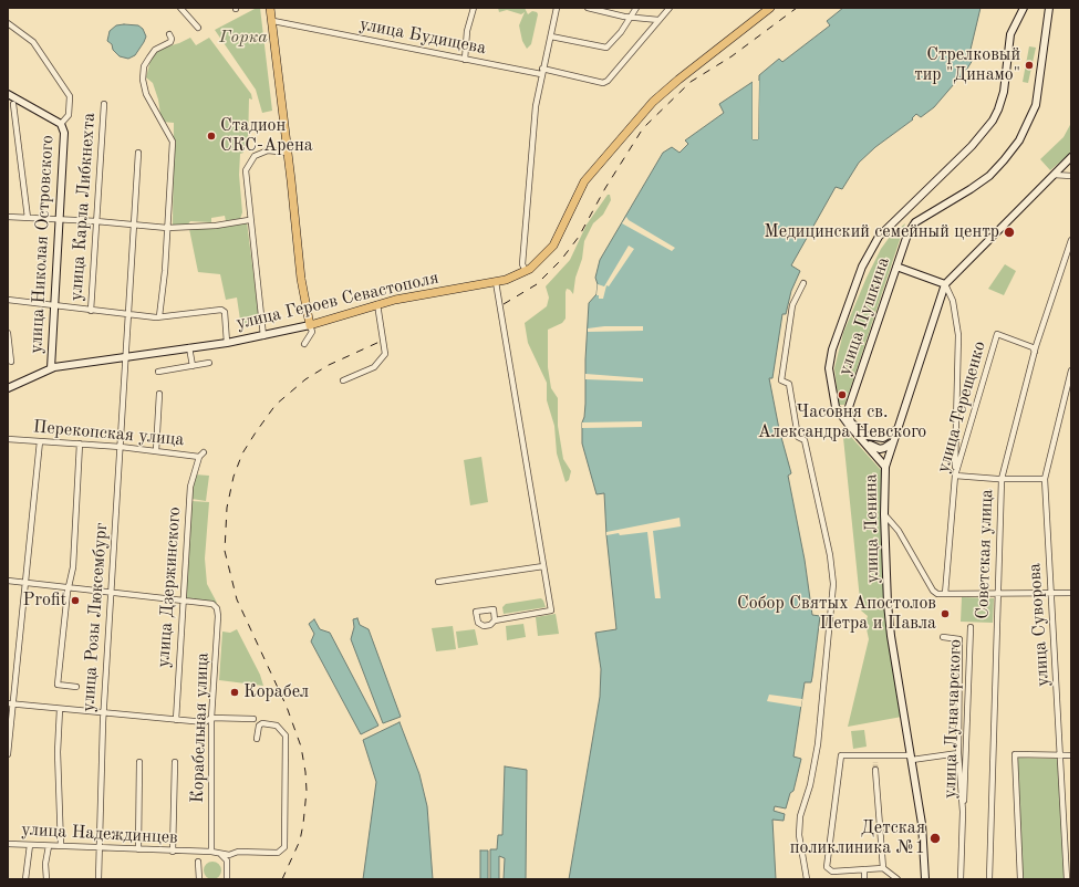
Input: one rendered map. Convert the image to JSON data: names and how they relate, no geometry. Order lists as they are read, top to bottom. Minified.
{"streets":{"main road":["улица Николая Островского","улица Героев Севастополя","улица Пушкина","улица Ленина"],"street":["улица Будищева","улица Карла Либкнехта","улица Терещенко","Перекопская улица","Советская улица","улица Дзержинского","улица Розы Люксембург","улица Суворова","улица Луначарского","Корабельная улица","улица Надеждинцев"]},"crossings":[["улица Николая Островского","улица Героев Севастополя"],["улица Героев Севастополя","улица Розы Люксембург"],["улица Пушкина","улица Ленина"],["улица Терещенко","Советская улица"],["Перекопская улица","улица Дзержинского"],["Перекопская улица","улица Розы Люксембург"],["улица Дзержинского","Корабельная улица"],["улица Розы Люксембург","улица Надеждинцев"],["Корабельная улица","улица Надеждинцев"]],"parks":["Горка"],"places":["Стрелковый тир \"Динамо\"","Стадион СКС-Арена","Медицинский семейный центр","Часовня св. Александра Невского","Profit","Собор Святых Апостолов Петра и Павла","Корабел","Детская поликлиника №1"]}
